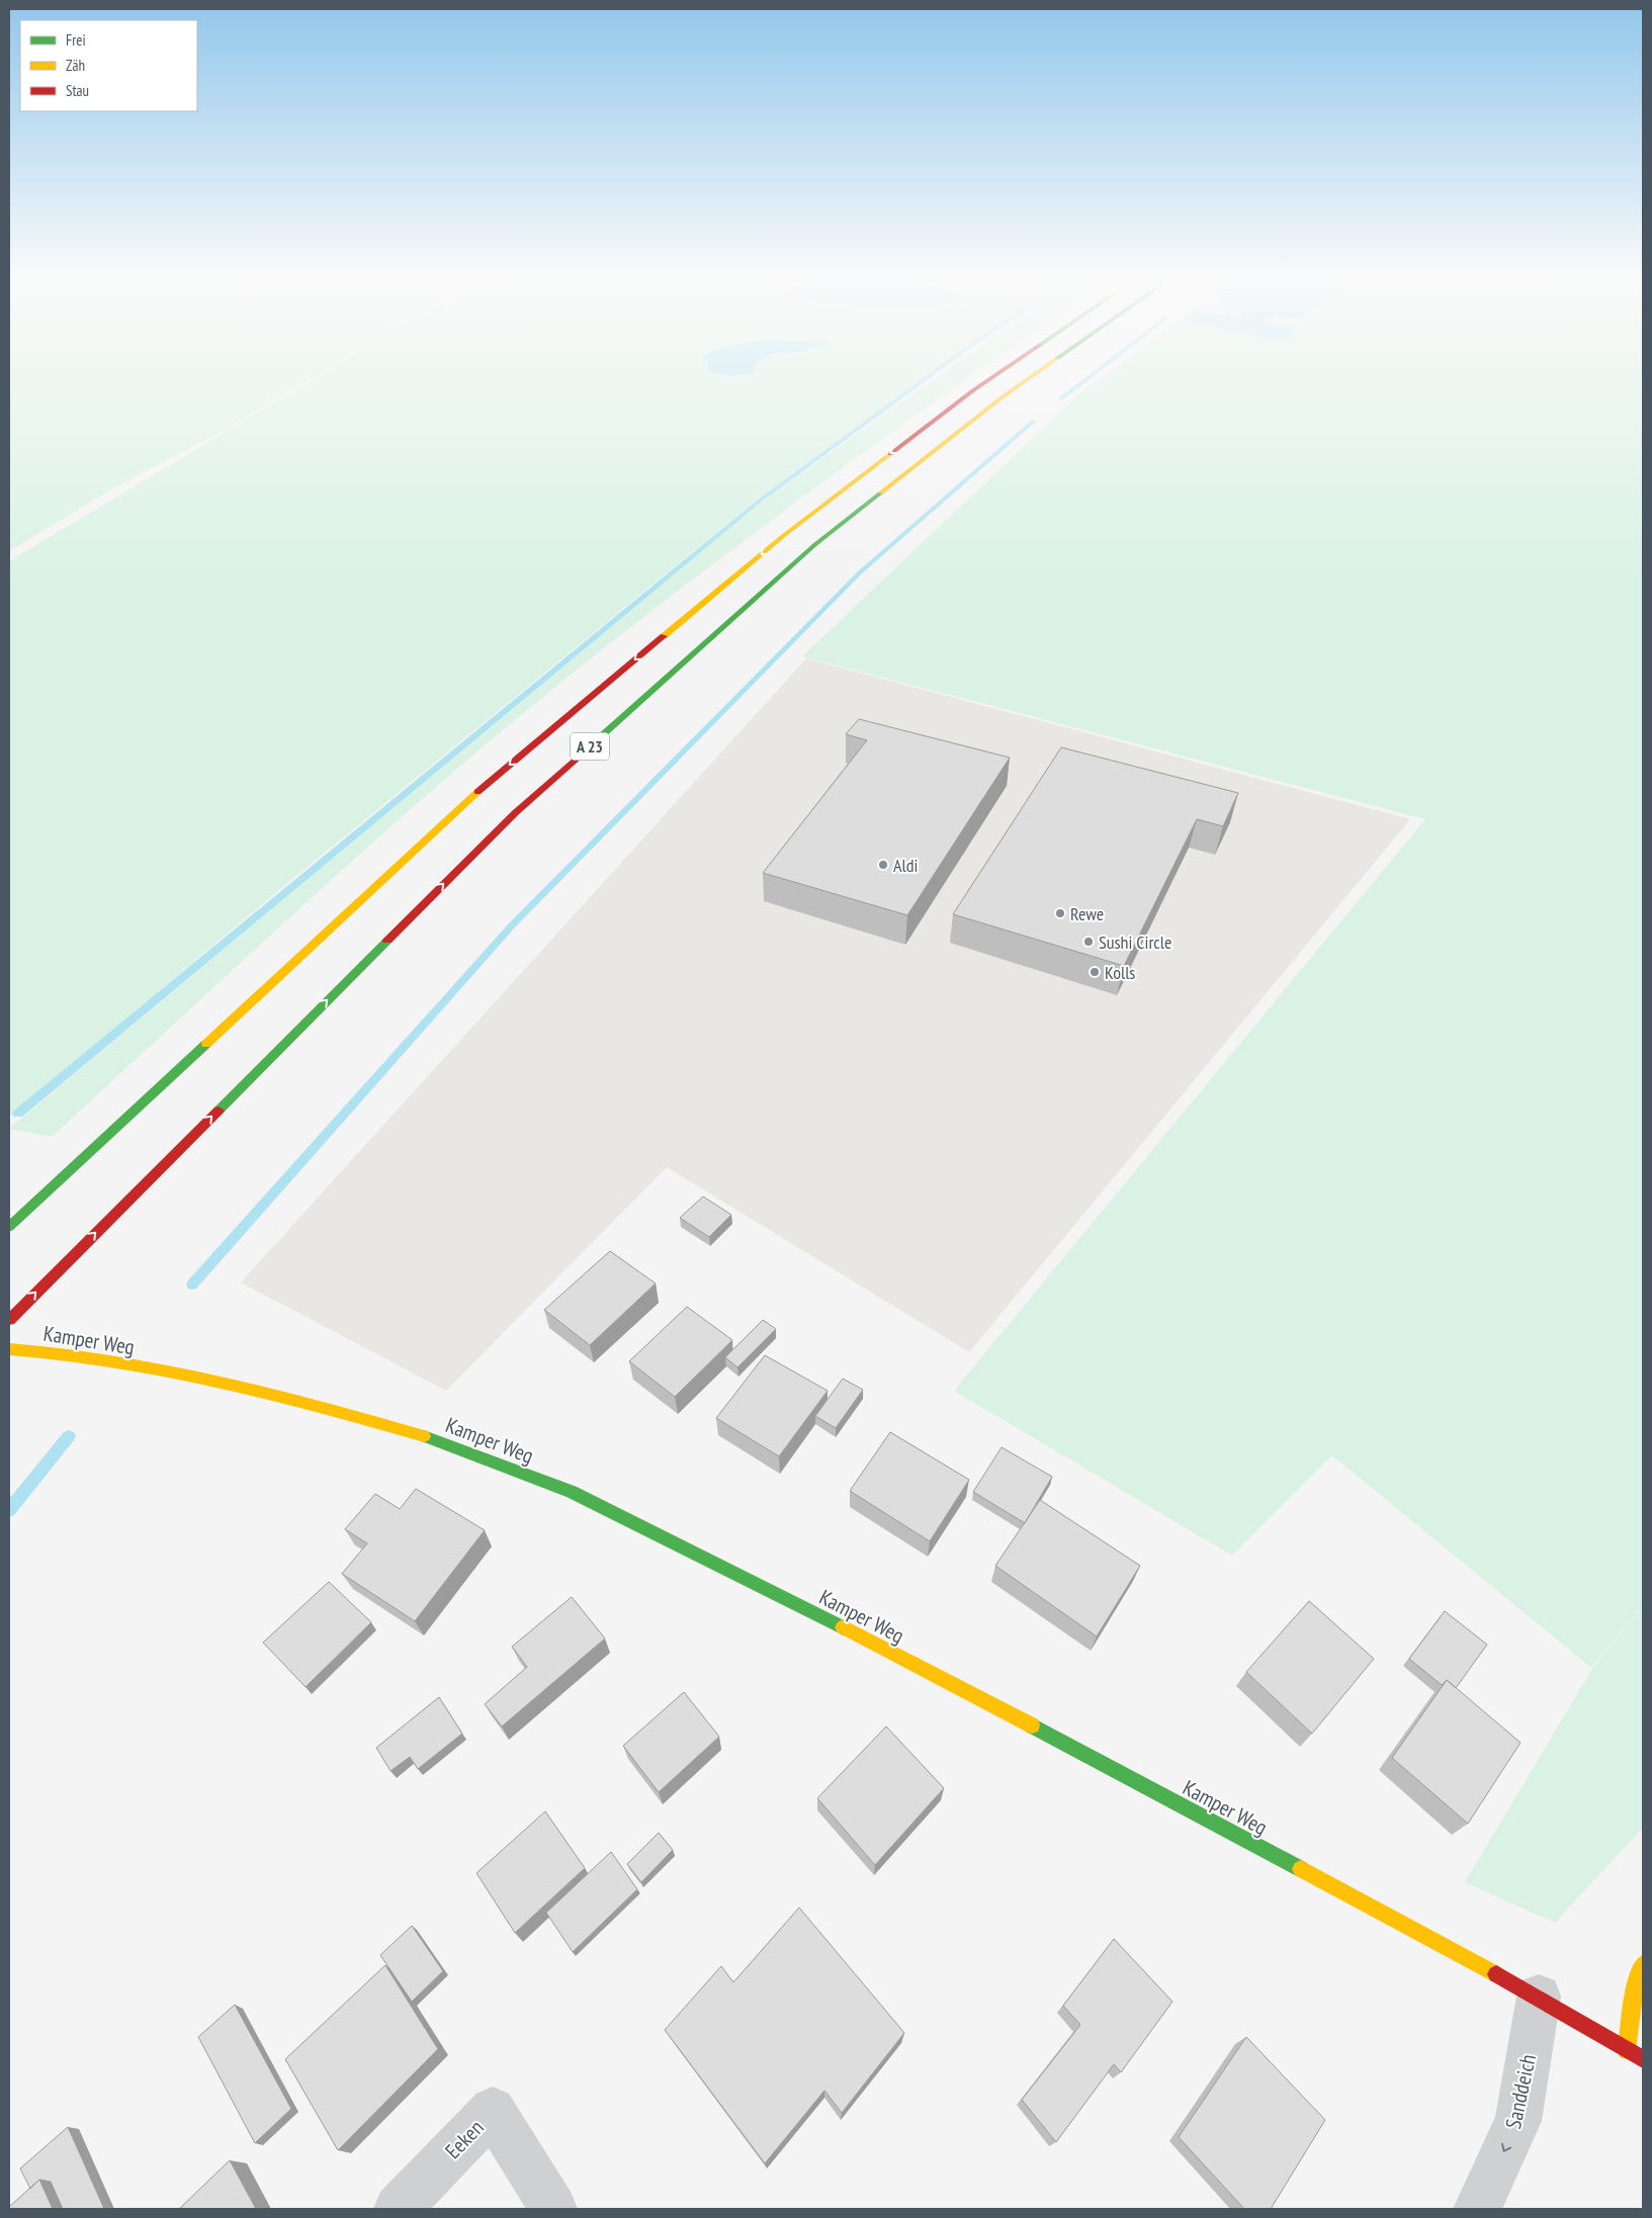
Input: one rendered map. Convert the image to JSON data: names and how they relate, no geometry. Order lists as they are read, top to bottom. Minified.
{"streets":{"main road":["A 23","Kamper Weg"],"street":["Sanddeich","Eeken"]},"crossings":[["Kamper Weg","Sanddeich"]],"one_way":["Sanddeich"],"places":["Aldi","Rewe","Sushi Circle","Kolls"],"legend":["Frei","Zäh","Stau"]}
